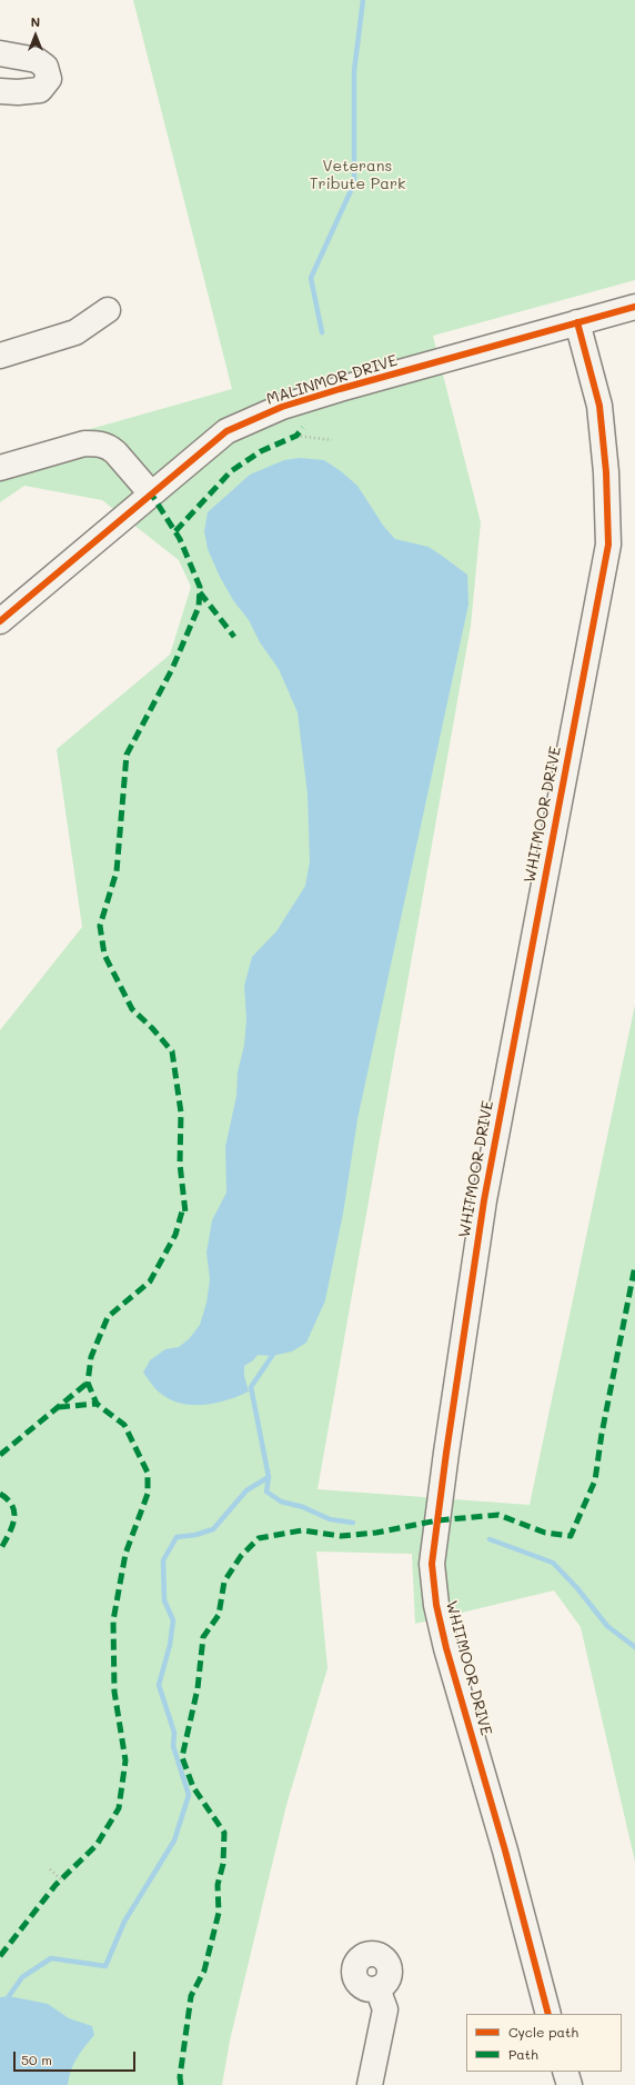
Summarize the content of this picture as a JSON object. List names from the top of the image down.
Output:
{
  "streets": {
    "street": ["MALINMOR DRIVE", "WHITMOOR DRIVE"]
  },
  "crossings": [
    ["MALINMOR DRIVE", "WHITMOOR DRIVE"]
  ],
  "parks": ["Veterans Tribute Park"],
  "legend": ["Cycle path", "Path"],
  "scale_bar": "50 m",
  "north": "top"
}
